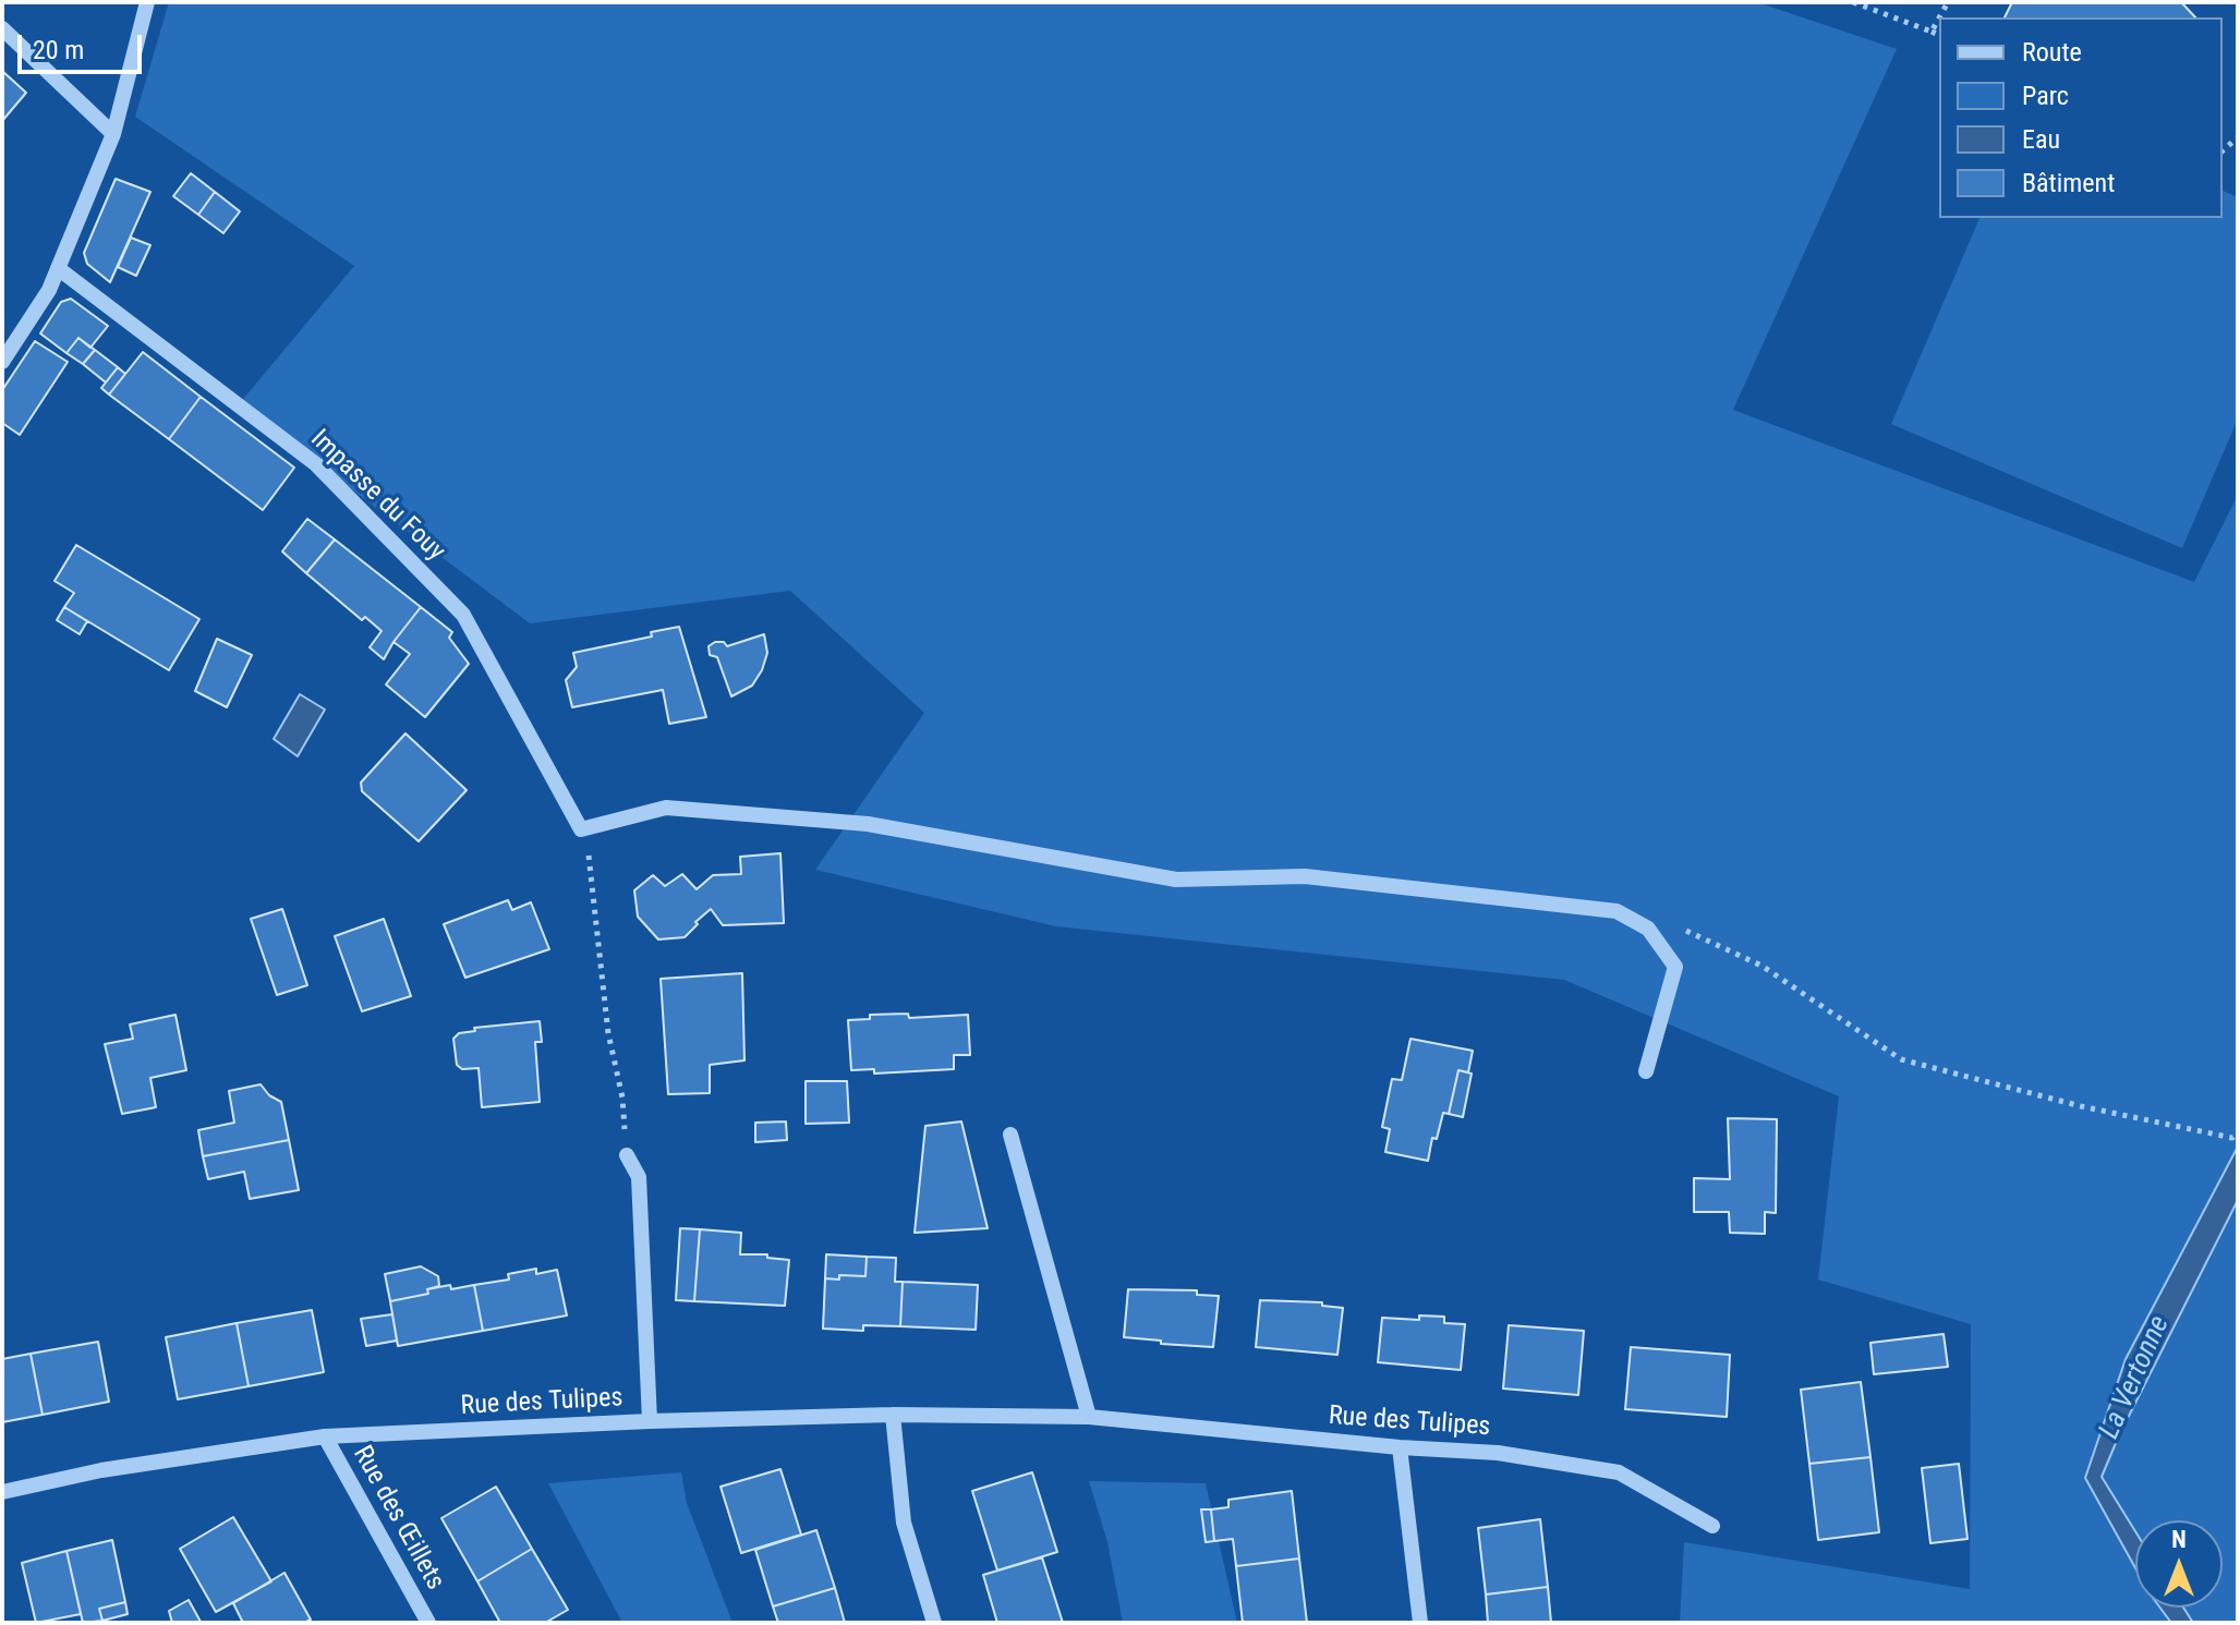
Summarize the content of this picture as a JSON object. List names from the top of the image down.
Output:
{
  "streets": {
    "street": ["Impasse du Fouy", "Rue des Tulipes", "Rue des Œillets"]
  },
  "crossings": [
    ["Rue des Tulipes", "Rue des Œillets"]
  ],
  "water": ["La Vertonne"],
  "legend": [
    "Route",
    "Parc",
    "Eau",
    "Bâtiment"
  ],
  "scale_bar": "20 m",
  "north": "top"
}
